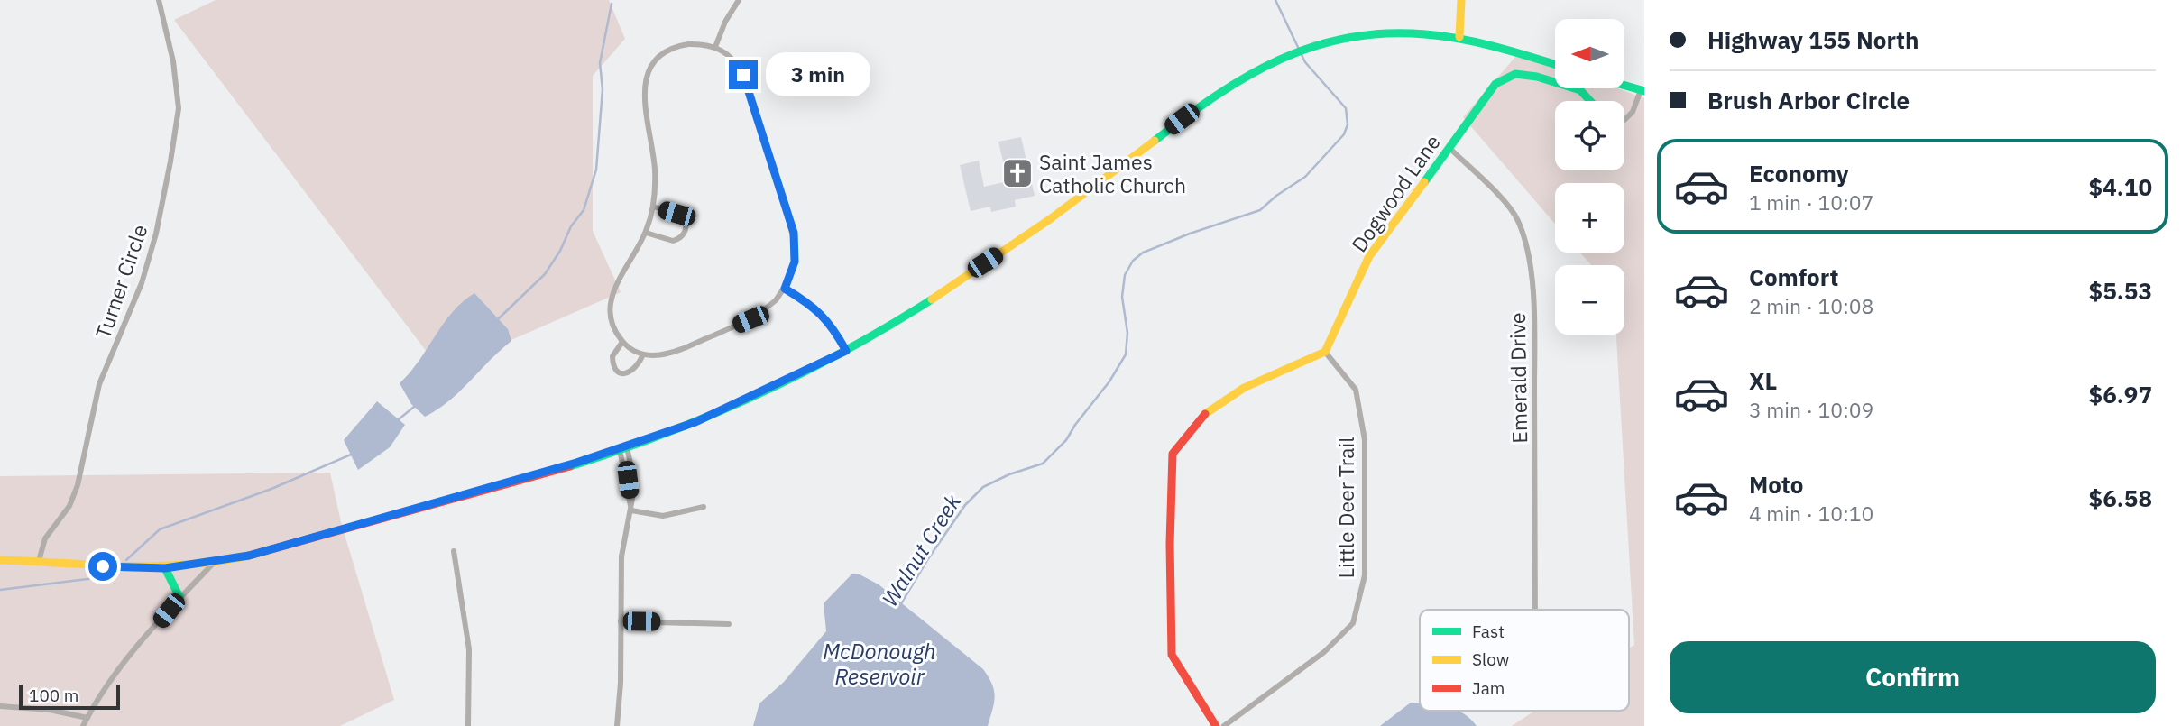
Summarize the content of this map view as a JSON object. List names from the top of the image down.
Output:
{
  "streets": {
    "main road": ["Dogwood Lane"],
    "street": ["Turner Circle", "Emerald Drive", "Little Deer Trail"]
  },
  "crossings": [
    ["Dogwood Lane", "Emerald Drive"],
    ["Dogwood Lane", "Little Deer Trail"]
  ],
  "water": ["Walnut Creek", "McDonough Reservoir"],
  "places": {
    "church": ["Saint James Catholic Church"]
  },
  "legend": ["Fast", "Slow", "Jam"],
  "scale_bar": "100 m",
  "north": "left",
  "page": {
    "banner": ["Highway 155 North", "Brush Arbor Circle"],
    "map_buttons": ["+", "−"],
    "bubble": "3 min",
    "list": [
      {
        "name": "Economy",
        "note": "1 min · 10:07",
        "value": "$4.10"
      },
      {
        "name": "Comfort",
        "note": "2 min · 10:08",
        "value": "$5.53"
      },
      {
        "name": "XL",
        "note": "3 min · 10:09",
        "value": "$6.97"
      },
      {
        "name": "Moto",
        "note": "4 min · 10:10",
        "value": "$6.58"
      }
    ],
    "buttons": "Confirm",
    "scale": "100 m"
  }
}
